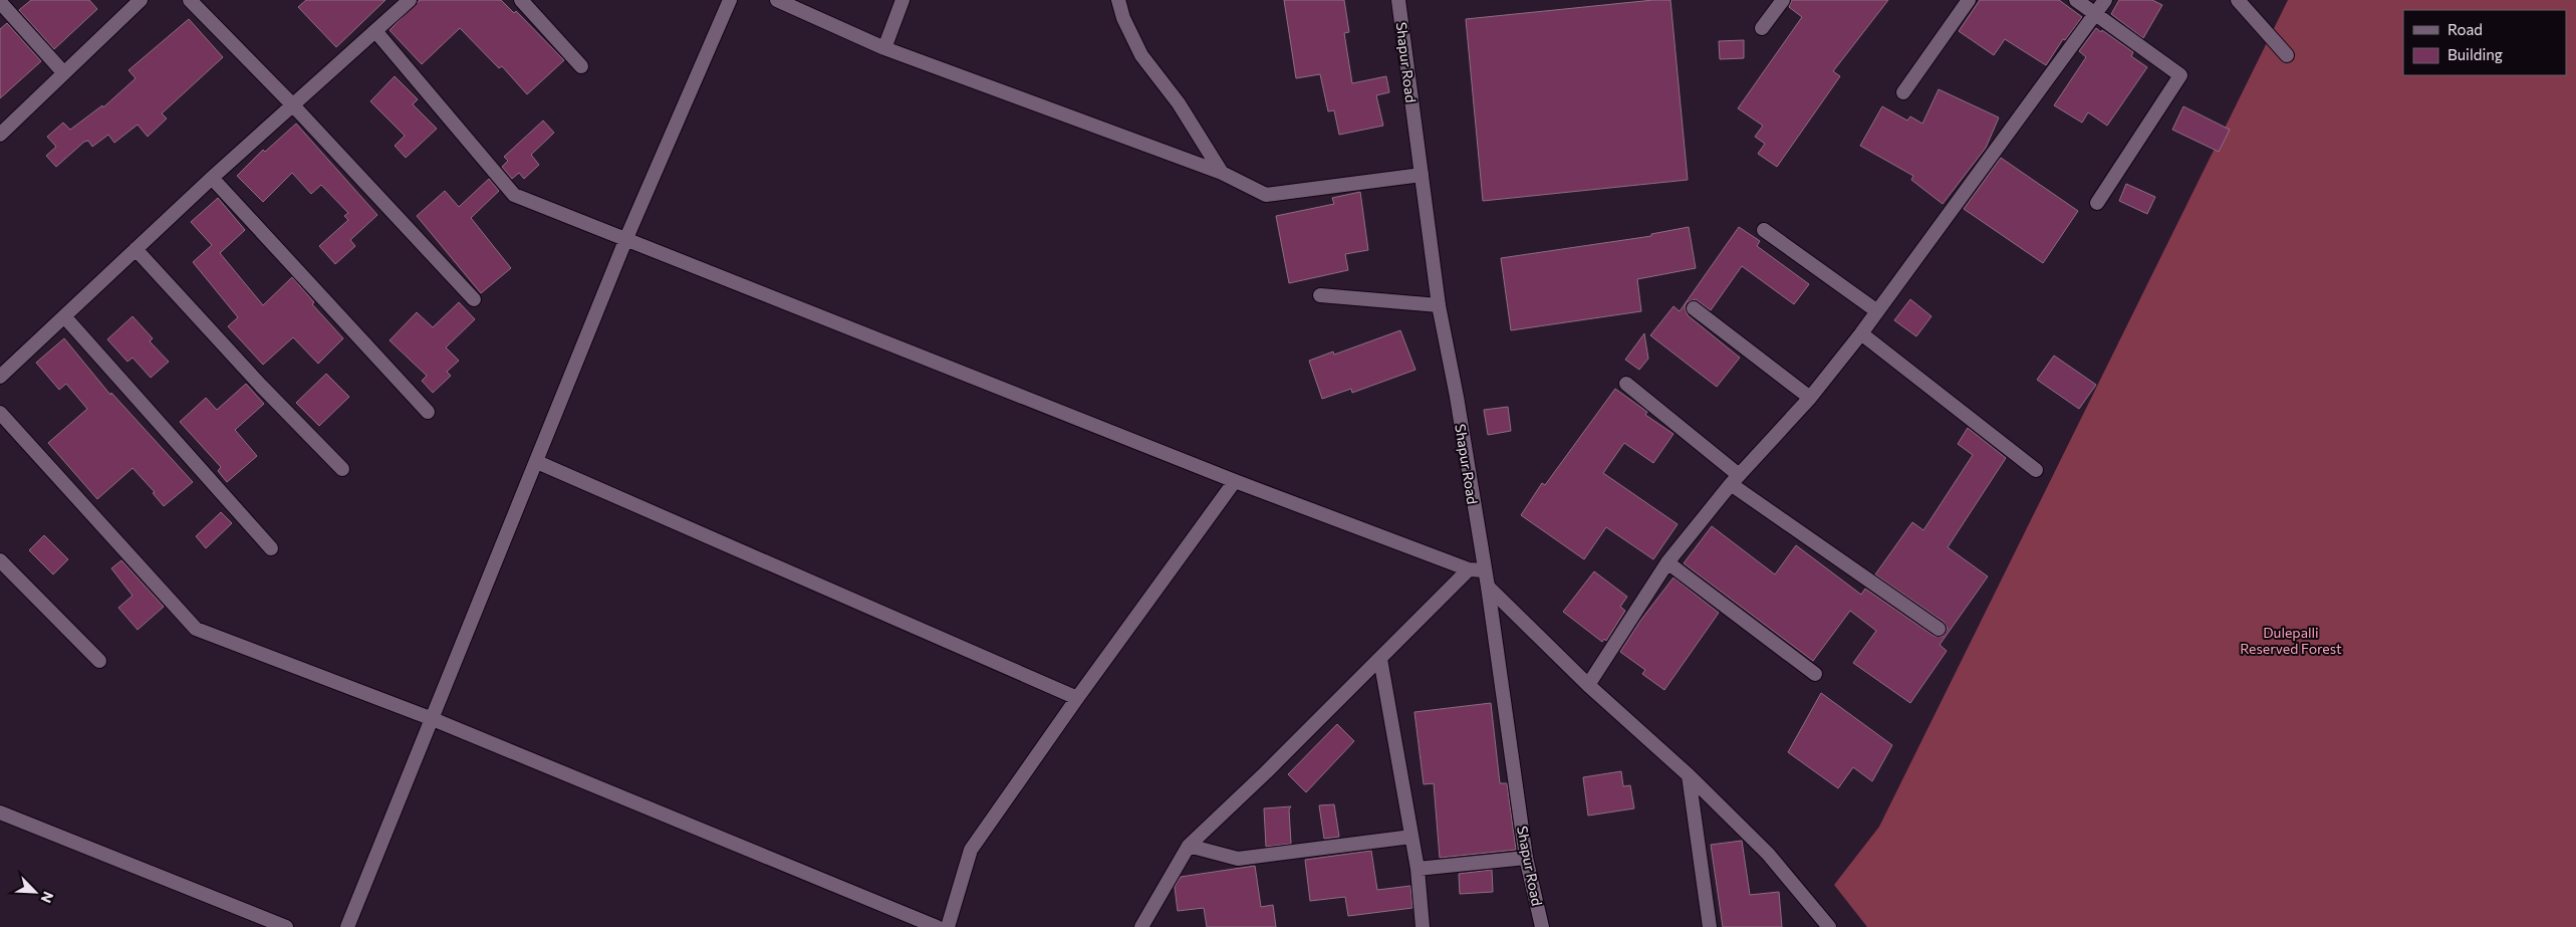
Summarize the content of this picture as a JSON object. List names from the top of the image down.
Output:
{
  "streets": {
    "street": ["Shapur Road"]
  },
  "parks": ["Dulepalli Reserved Forest"],
  "legend": ["Road", "Building"],
  "north": "bottom right"
}
